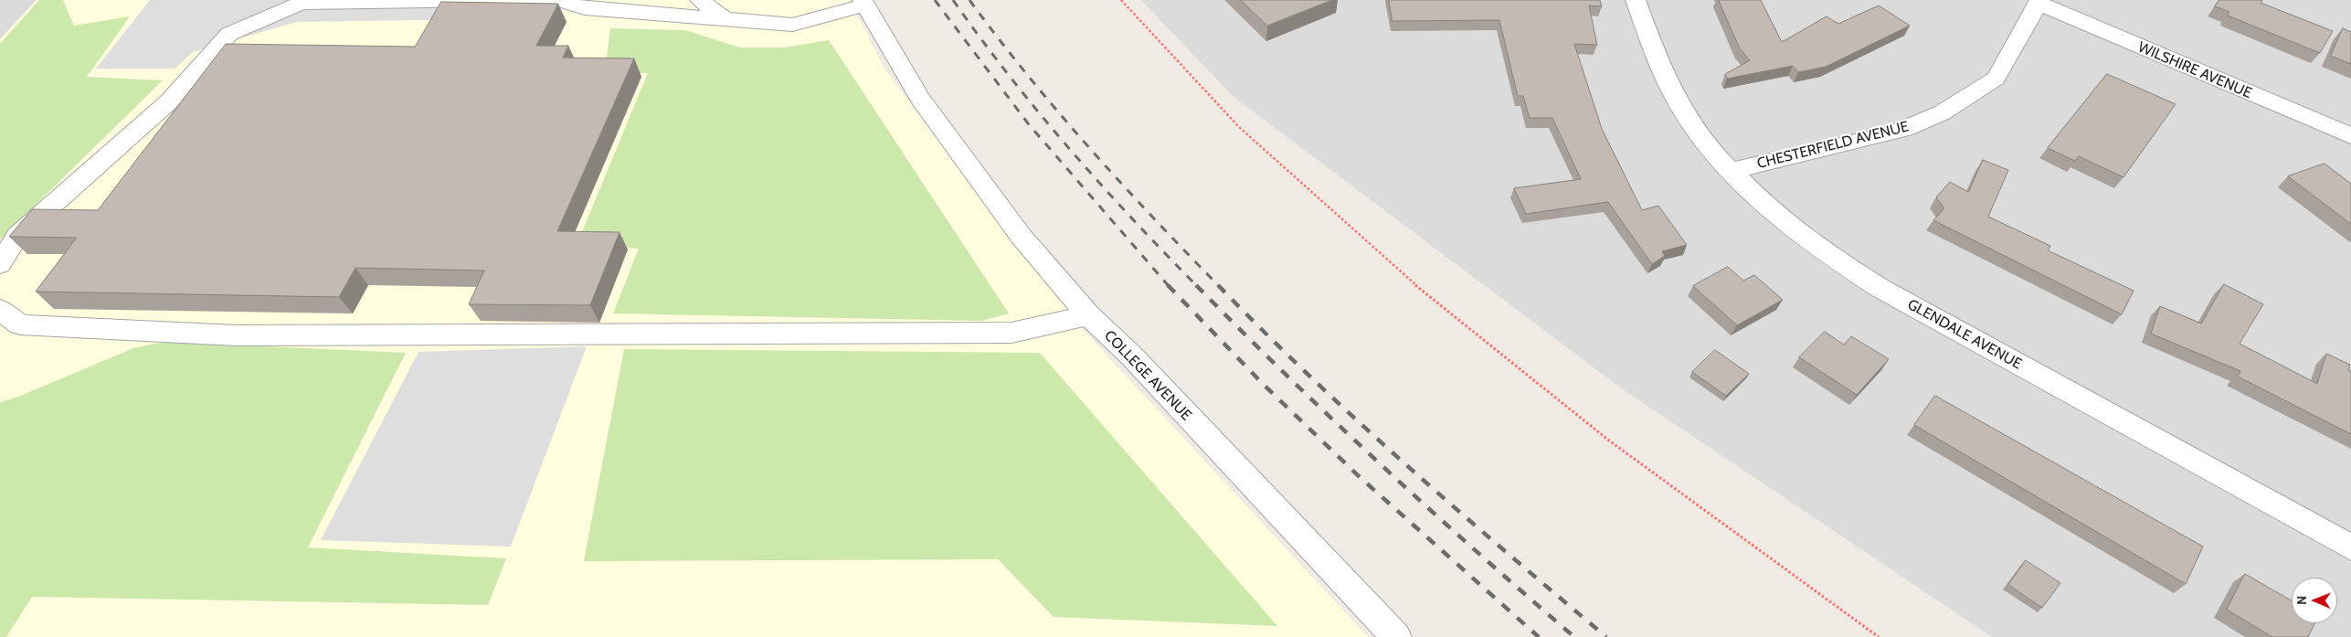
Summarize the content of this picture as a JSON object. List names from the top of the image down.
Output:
{
  "streets": {
    "street": [
      "WILSHIRE AVENUE",
      "CHESTERFIELD AVENUE",
      "GLENDALE AVENUE",
      "COLLEGE AVENUE"
    ]
  },
  "crossings": [
    ["WILSHIRE AVENUE", "CHESTERFIELD AVENUE"],
    ["CHESTERFIELD AVENUE", "GLENDALE AVENUE"]
  ],
  "north": "left"
}
